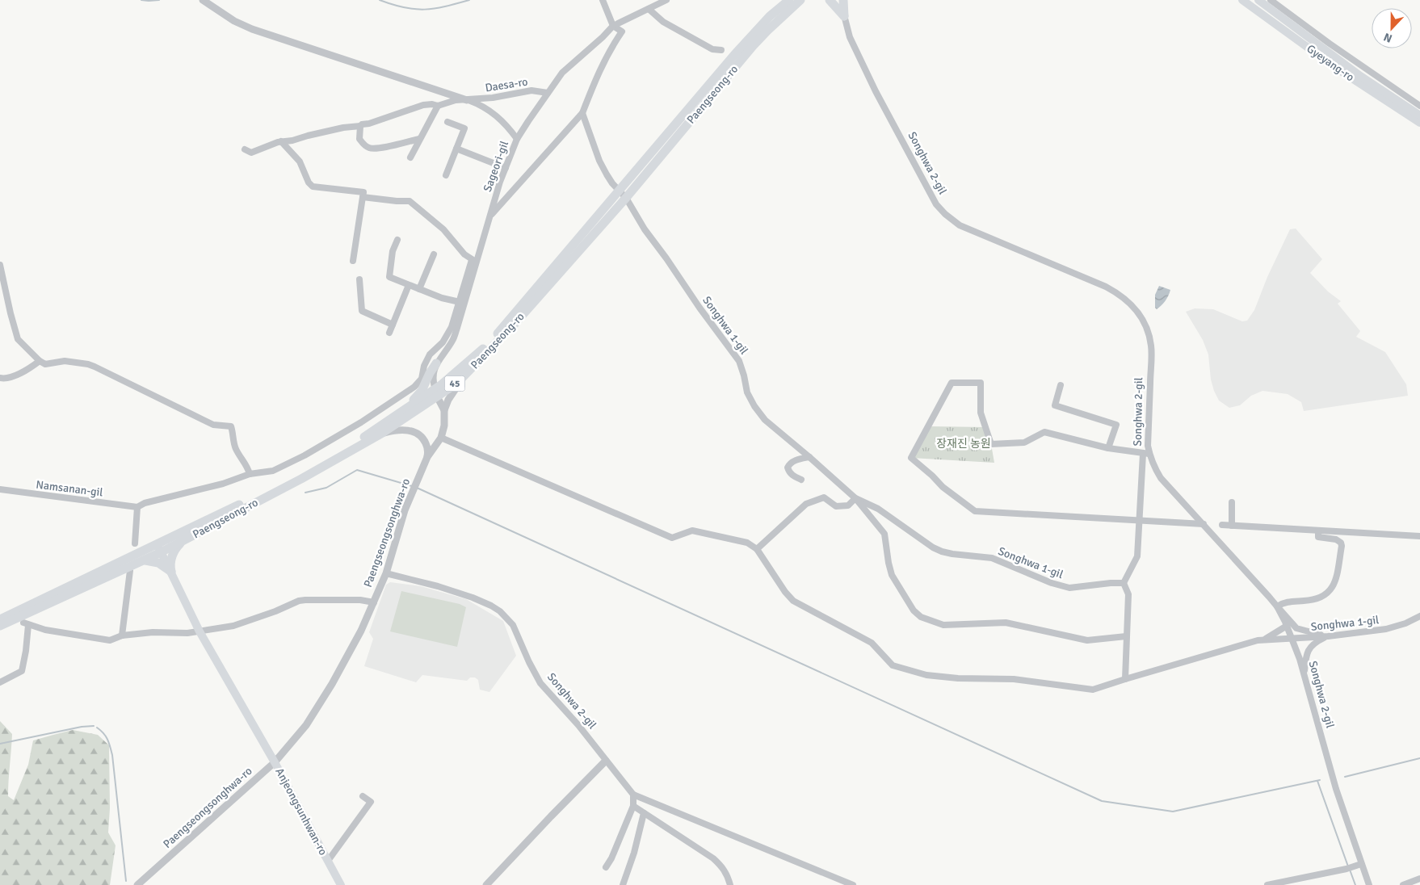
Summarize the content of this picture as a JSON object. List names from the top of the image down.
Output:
{
  "streets": {
    "main road": [
      "Gyeyang-ro",
      "Paengseong-ro",
      "45",
      "Anjeongsunhwan-ro"
    ],
    "street": [
      "Daesa-ro",
      "Songhwa 2-gil",
      "Sageori-gil",
      "Songhwa 1-gil",
      "Namsanan-gil",
      "Paengseongsonghwa-ro"
    ]
  },
  "crossings": [
    ["Daesa-ro", "Sageori-gil"],
    ["Paengseong-ro", "Sageori-gil"],
    ["Paengseong-ro", "Songhwa 1-gil"],
    ["Paengseong-ro", "Anjeongsunhwan-ro"],
    ["Songhwa 2-gil", "Songhwa 1-gil"],
    ["Songhwa 2-gil", "Paengseongsonghwa-ro"],
    ["Paengseongsonghwa-ro", "Anjeongsunhwan-ro"]
  ],
  "parks": ["장재진 농원"],
  "north": "bottom"
}
